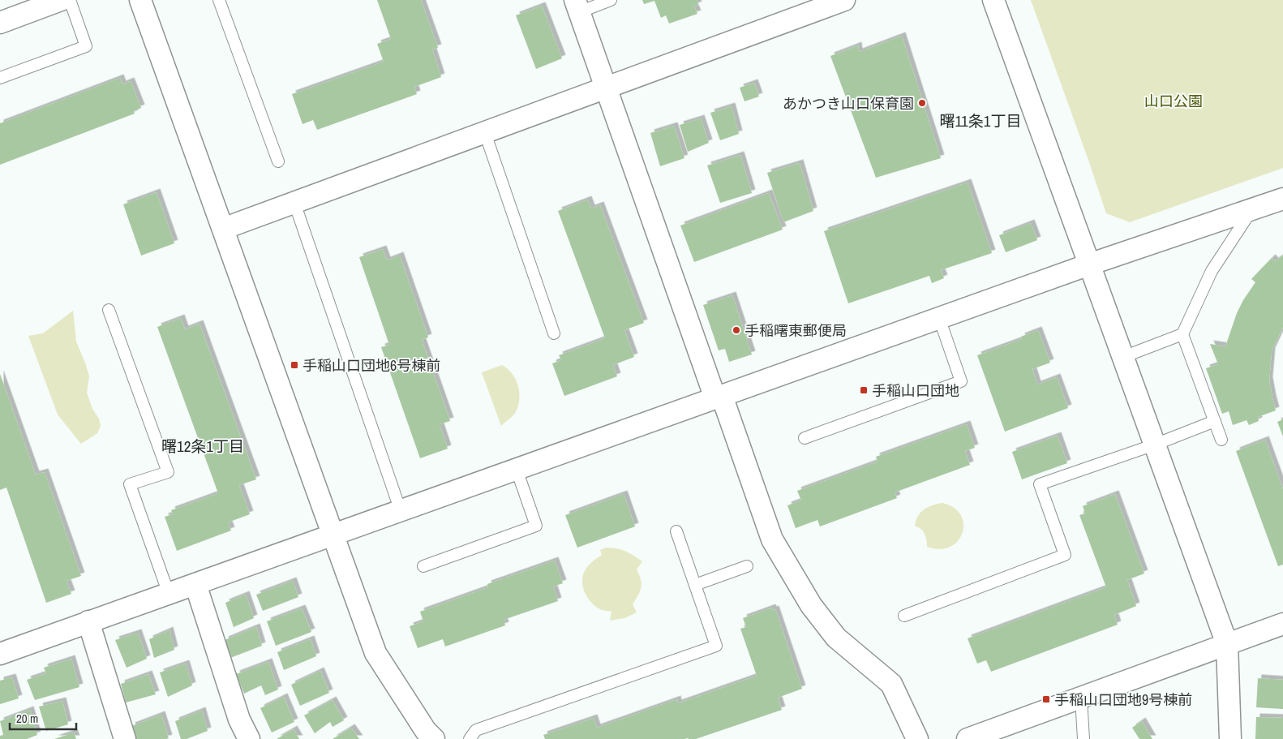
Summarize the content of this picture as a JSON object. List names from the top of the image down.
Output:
{
  "districts": ["曙11条1丁目", "曙12条1丁目"],
  "parks": ["山口公園"],
  "places": {
    "other": ["あかつき山口保育園", "手稲曙東郵便局"],
    "transit": ["手稲山口団地6号棟前", "手稲山口団地", "手稲山口団地9号棟前"]
  },
  "scale_bar": "20 m"
}
